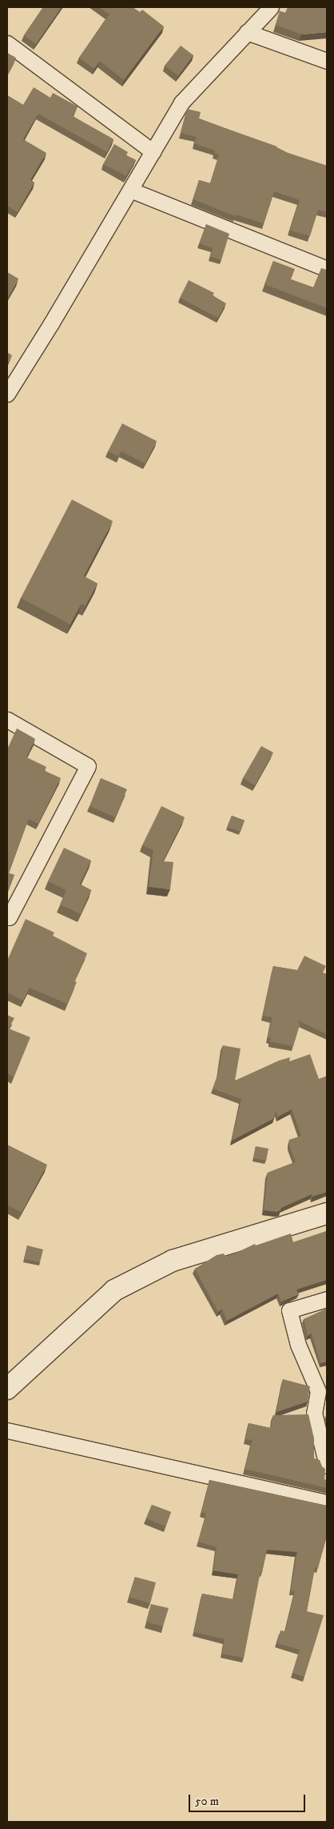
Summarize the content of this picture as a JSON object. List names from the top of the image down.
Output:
{
  "scale_bar": "50 m"
}
